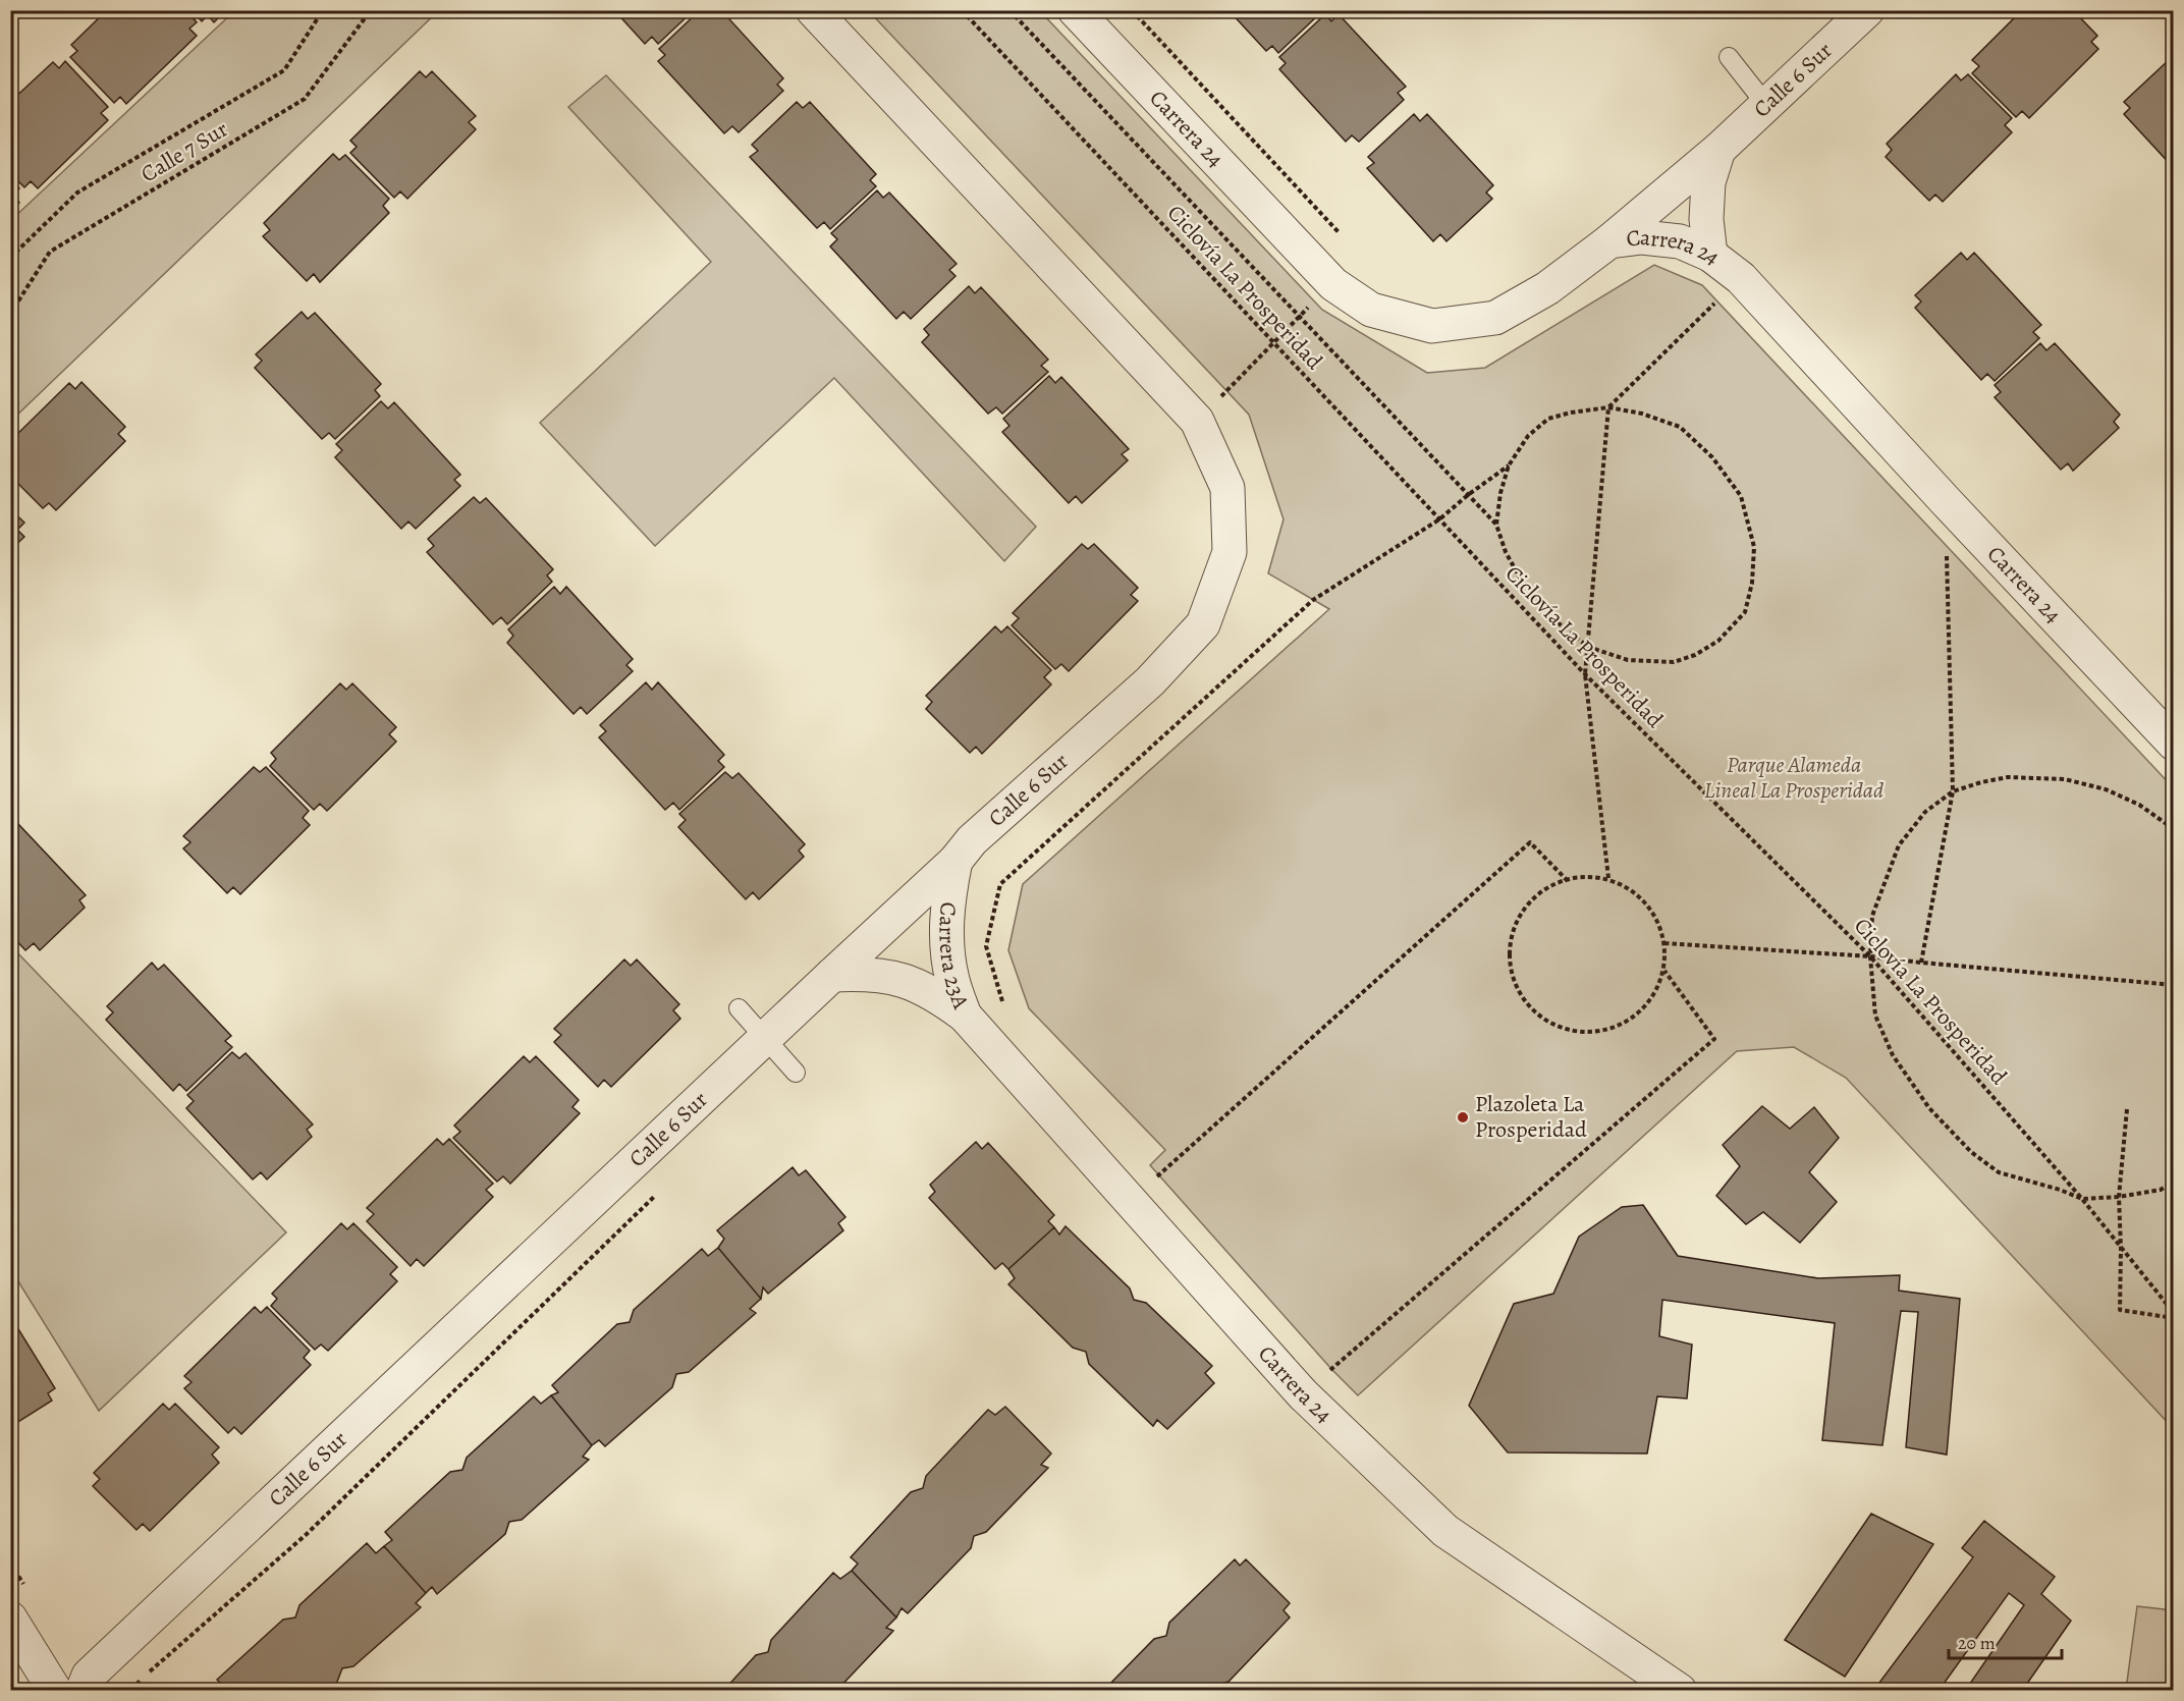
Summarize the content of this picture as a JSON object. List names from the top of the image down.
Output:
{
  "streets": {
    "street": ["Calle 6 Sur", "Carrera 24", "Carrera 23A"],
    "path": ["Calle 7 Sur", "Ciclovía La Prosperidad"]
  },
  "crossings": [
    ["Calle 6 Sur", "Carrera 24"],
    ["Calle 6 Sur", "Carrera 23A"],
    ["Carrera 24", "Carrera 23A"]
  ],
  "parks": ["Parque Alameda Lineal La Prosperidad"],
  "places": ["Plazoleta La Prosperidad"],
  "scale_bar": "20 m"
}
